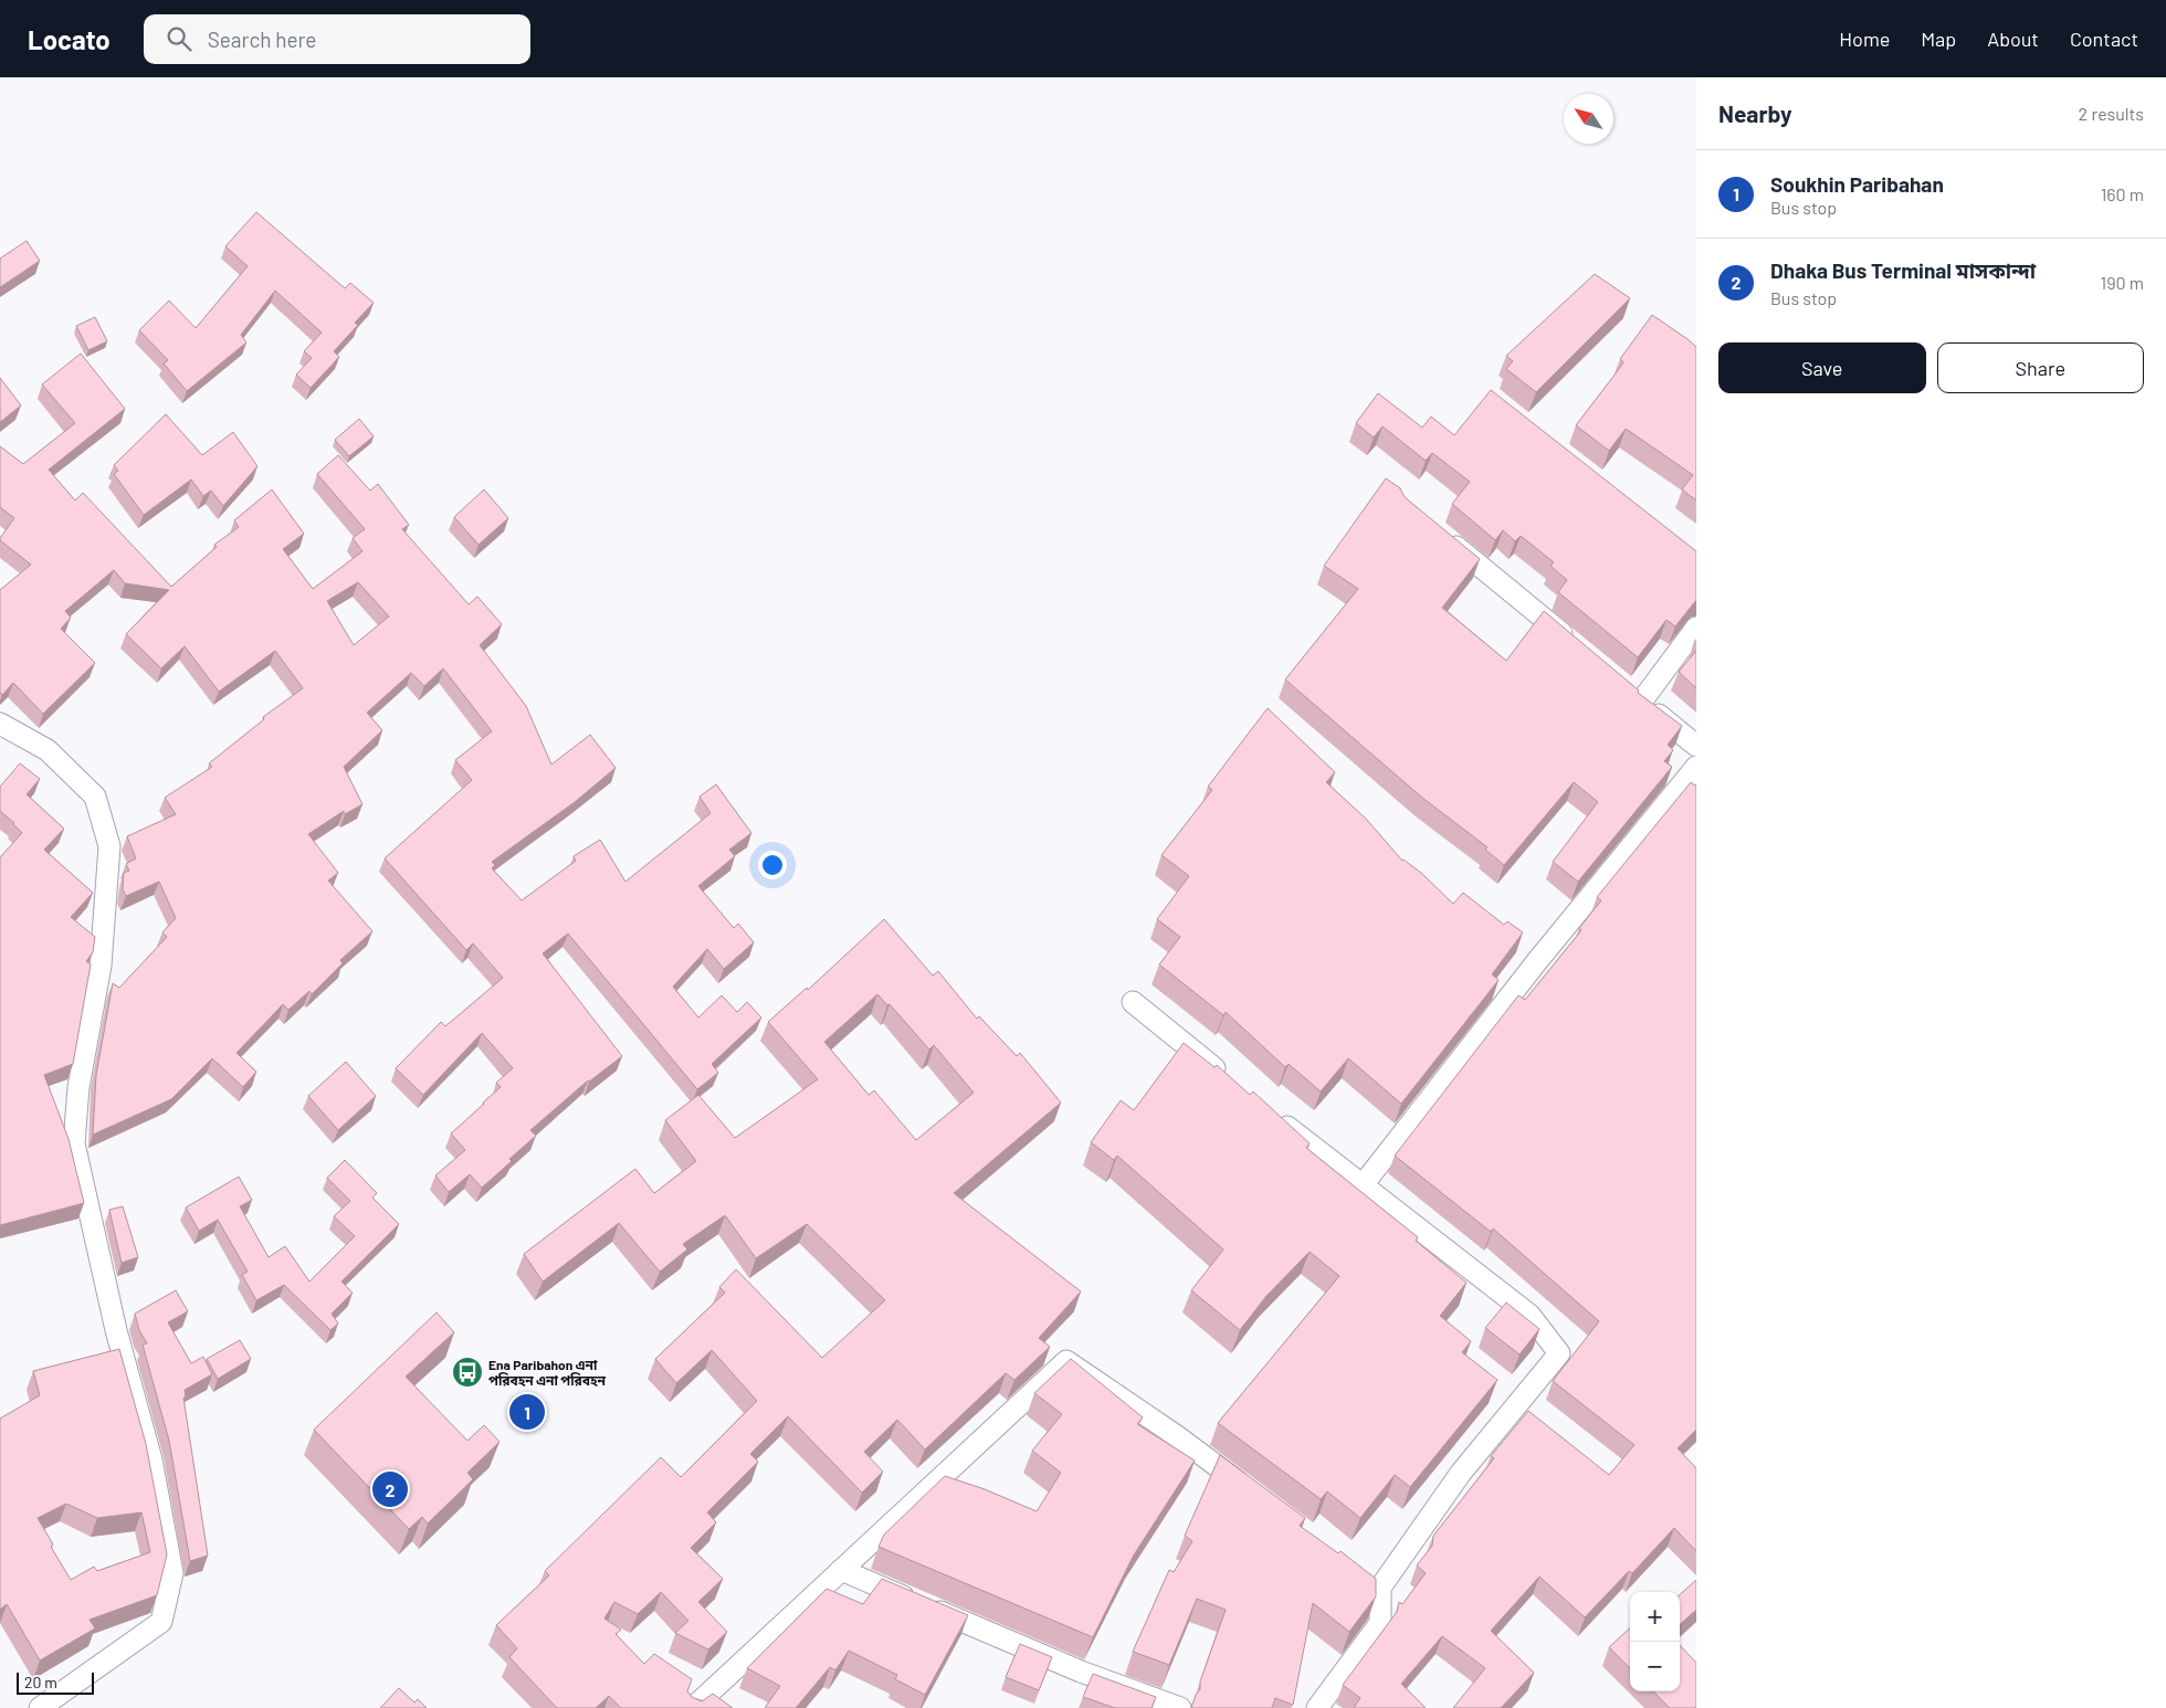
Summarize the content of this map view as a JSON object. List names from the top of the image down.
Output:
{
  "places": {
    "bus stop": ["Ena Paribahon এনা পরিবহন এনা পরিবহন"]
  },
  "scale_bar": "20 m",
  "north": "top left",
  "page": {
    "header": "Locato",
    "search": "Search here",
    "nav": [
      "Home",
      "Map",
      "About",
      "Contact"
    ],
    "heading": ["Nearby", "2 results"],
    "list": [
      {
        "mark": "1",
        "name": "Soukhin Paribahan",
        "note": "Bus stop",
        "value": "160 m"
      },
      {
        "mark": "2",
        "name": "Dhaka Bus Terminal মাসকান্দা",
        "note": "Bus stop",
        "value": "190 m"
      }
    ],
    "buttons": ["Save", "Share"],
    "pins": ["1", "2"],
    "map_buttons": ["+", "−"],
    "scale": "20 m"
  }
}
